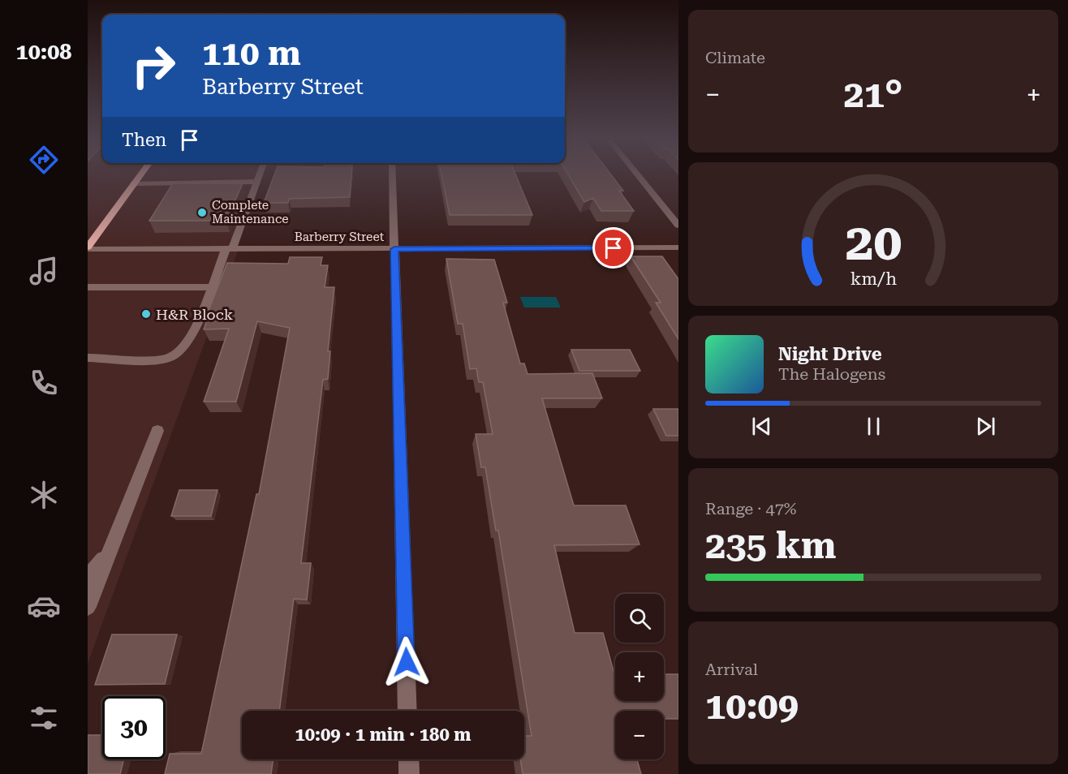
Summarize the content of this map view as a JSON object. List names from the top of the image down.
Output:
{
  "streets": {
    "street": ["Barberry Street"]
  },
  "places": ["Complete Maintenance", "H&R Block"],
  "page": {
    "tabs": "10:08",
    "tile": [
      "Climate",
      ["Range · 47%", "235 km"],
      ["Arrival", "10:09"]
    ],
    "turn": ["110 m", "Barberry Street"],
    "heat": ["−", "21°", "+"],
    "then": "Then",
    "song": ["Night Drive", "The Halogens"],
    "map_buttons": ["+", "−"],
    "limit": "30",
    "trip": "10:09 · 1 min · 180 m",
    "gauge": ["20", "km/h"]
  }
}
